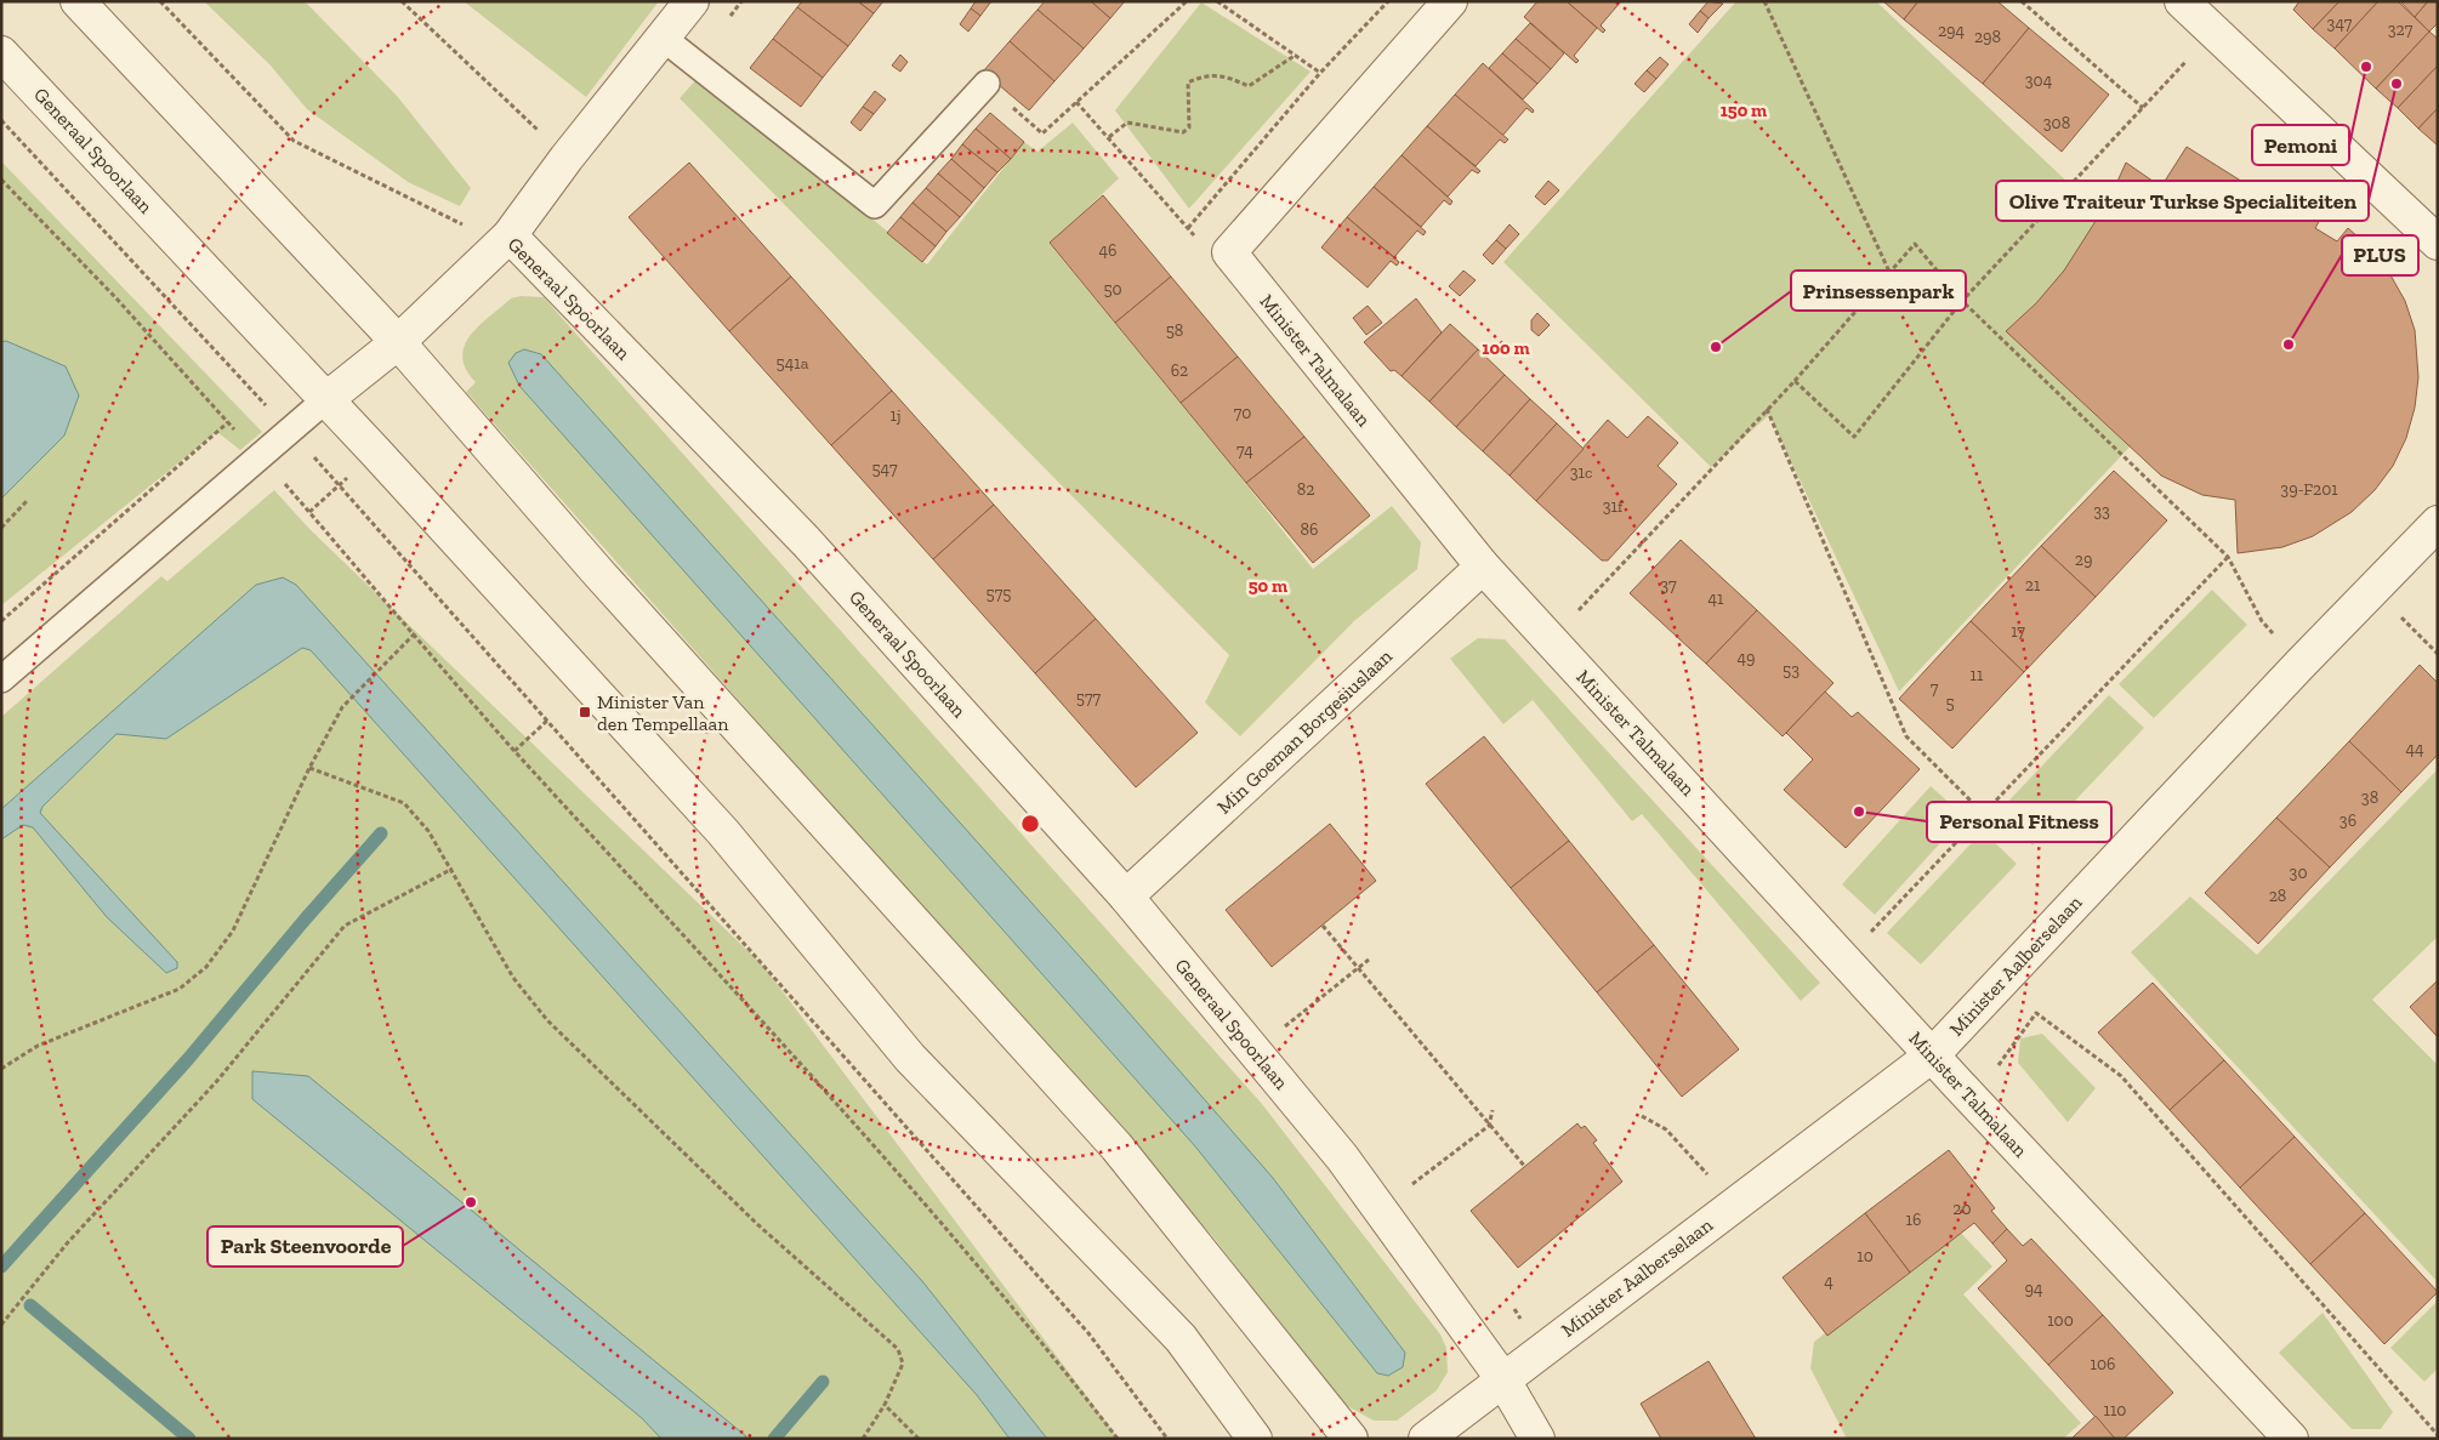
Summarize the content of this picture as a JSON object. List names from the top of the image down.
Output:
{
  "streets": {
    "street": [
      "Generaal Spoorlaan",
      "Minister Talmalaan",
      "Min Goeman Borgesiuslaan",
      "Minister Aalberselaan"
    ]
  },
  "crossings": [
    ["Generaal Spoorlaan", "Min Goeman Borgesiuslaan"],
    ["Generaal Spoorlaan", "Minister Aalberselaan"],
    ["Minister Talmalaan", "Min Goeman Borgesiuslaan"],
    ["Minister Talmalaan", "Minister Aalberselaan"]
  ],
  "places": {
    "other": [
      "Pemoni",
      "Olive Traiteur Turkse Specialiteiten",
      "PLUS",
      "Prinsessenpark",
      "Personal Fitness",
      "Park Steenvoorde"
    ],
    "transit": ["Minister Van den Tempellaan"]
  },
  "house_numbers": [
    "347",
    "327",
    "294",
    "298",
    "304",
    "308",
    "46",
    "50",
    "58",
    "541a",
    "62",
    "70",
    "1j",
    "74",
    "547",
    "31c",
    "82",
    "39-F201",
    "31f",
    "33",
    "86",
    "29",
    "37",
    "21",
    "575",
    "41",
    "17",
    "49",
    "53",
    "11",
    "7",
    "577",
    "5",
    "44",
    "38",
    "36",
    "30",
    "28",
    "20",
    "16",
    "10",
    "4",
    "94",
    "100",
    "106",
    "110"
  ],
  "rings": ["150 m", "100 m", "50 m"]
}
